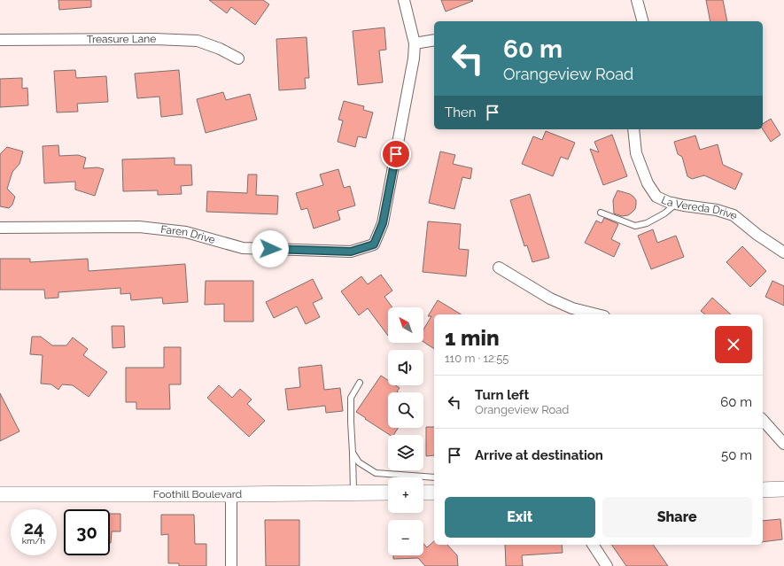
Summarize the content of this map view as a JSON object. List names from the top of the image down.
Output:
{
  "streets": {
    "street": [
      "Treasure Lane",
      "La Vereda Drive",
      "Faren Drive",
      "Foothill Boulevard"
    ]
  },
  "north": "top left",
  "page": {
    "turn": ["60 m", "Orangeview Road"],
    "then": "Then",
    "map_buttons": ["+", "−"],
    "heading": ["1 min", "110 m · 12:55"],
    "list": [
      {
        "name": "Turn left",
        "note": "Orangeview Road",
        "value": "60 m"
      },
      {
        "name": "Arrive at destination",
        "value": "50 m"
      }
    ],
    "buttons": ["Exit", "Share"],
    "speed": "24 km/h",
    "limit": "30"
  }
}
